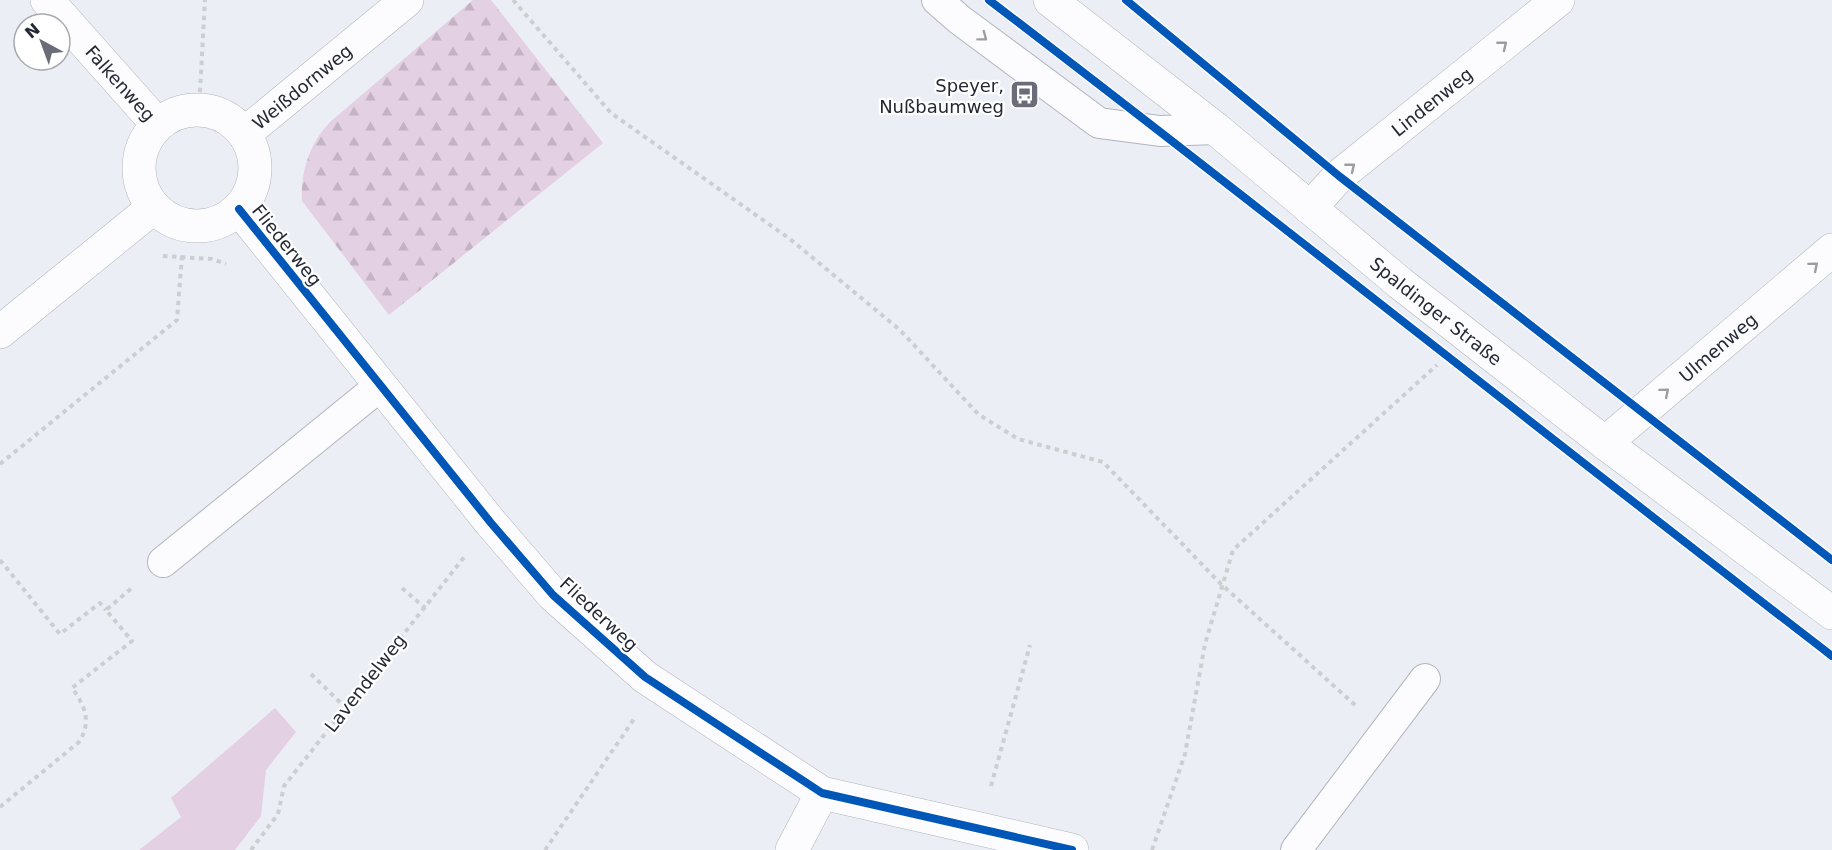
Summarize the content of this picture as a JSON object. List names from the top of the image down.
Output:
{
  "streets": {
    "street": [
      "Falkenweg",
      "Weißdornweg",
      "Lindenweg",
      "Fliederweg",
      "Spaldinger Straße",
      "Ulmenweg"
    ],
    "path": ["Lavendelweg"]
  },
  "crossings": [
    ["Falkenweg", "Weißdornweg"],
    ["Falkenweg", "Fliederweg"],
    ["Weißdornweg", "Fliederweg"],
    ["Lindenweg", "Spaldinger Straße"],
    ["Fliederweg", "Lavendelweg"],
    ["Spaldinger Straße", "Ulmenweg"]
  ],
  "one_way": ["Lindenweg", "Ulmenweg"],
  "places": {
    "bus stop": ["Speyer, Nußbaumweg"]
  },
  "north": "top left"
}
